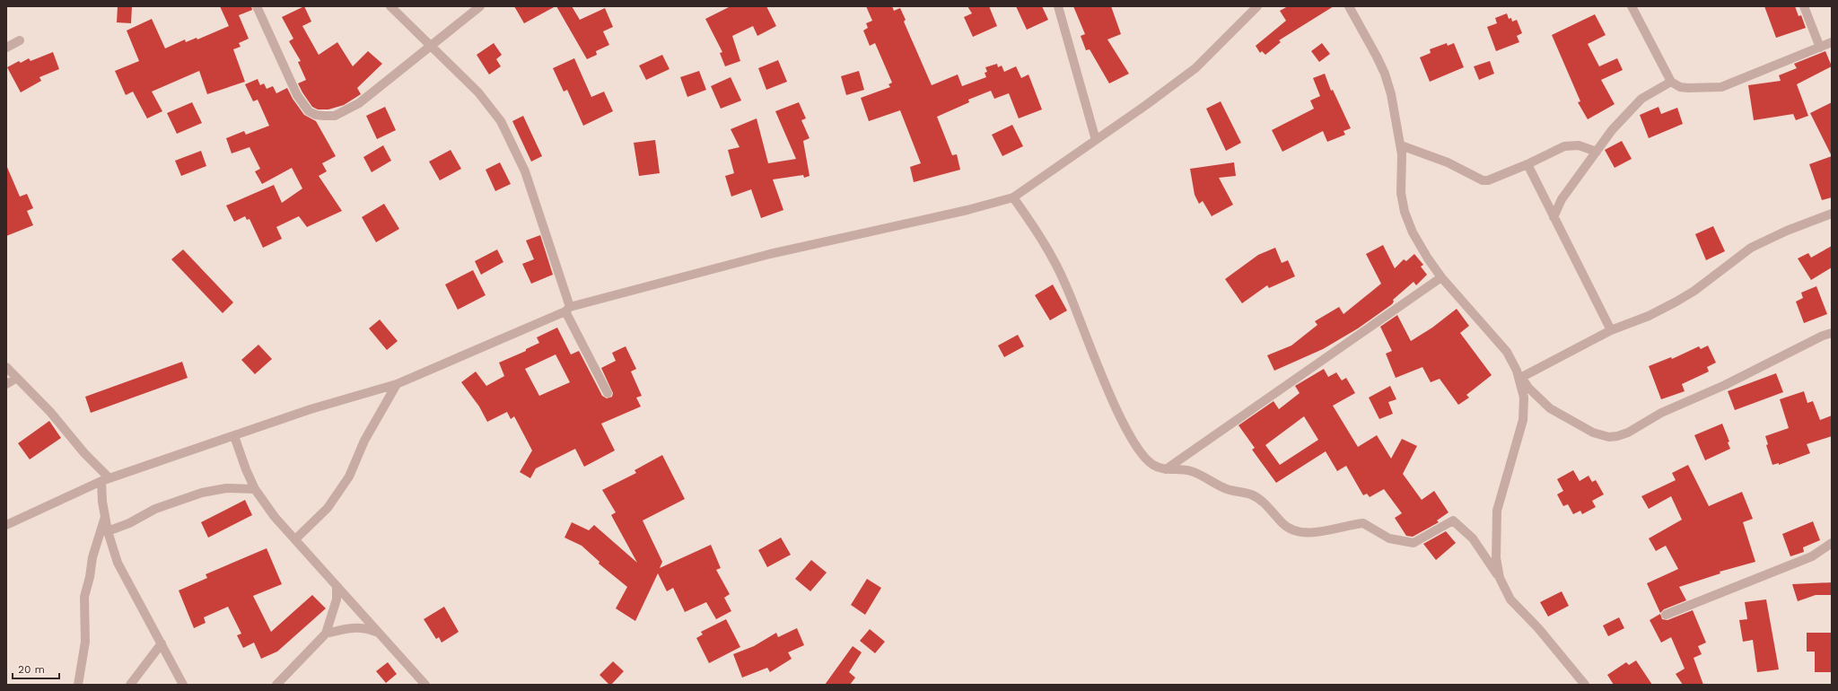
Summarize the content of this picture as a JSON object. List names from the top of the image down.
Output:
{
  "scale_bar": "20 m"
}
